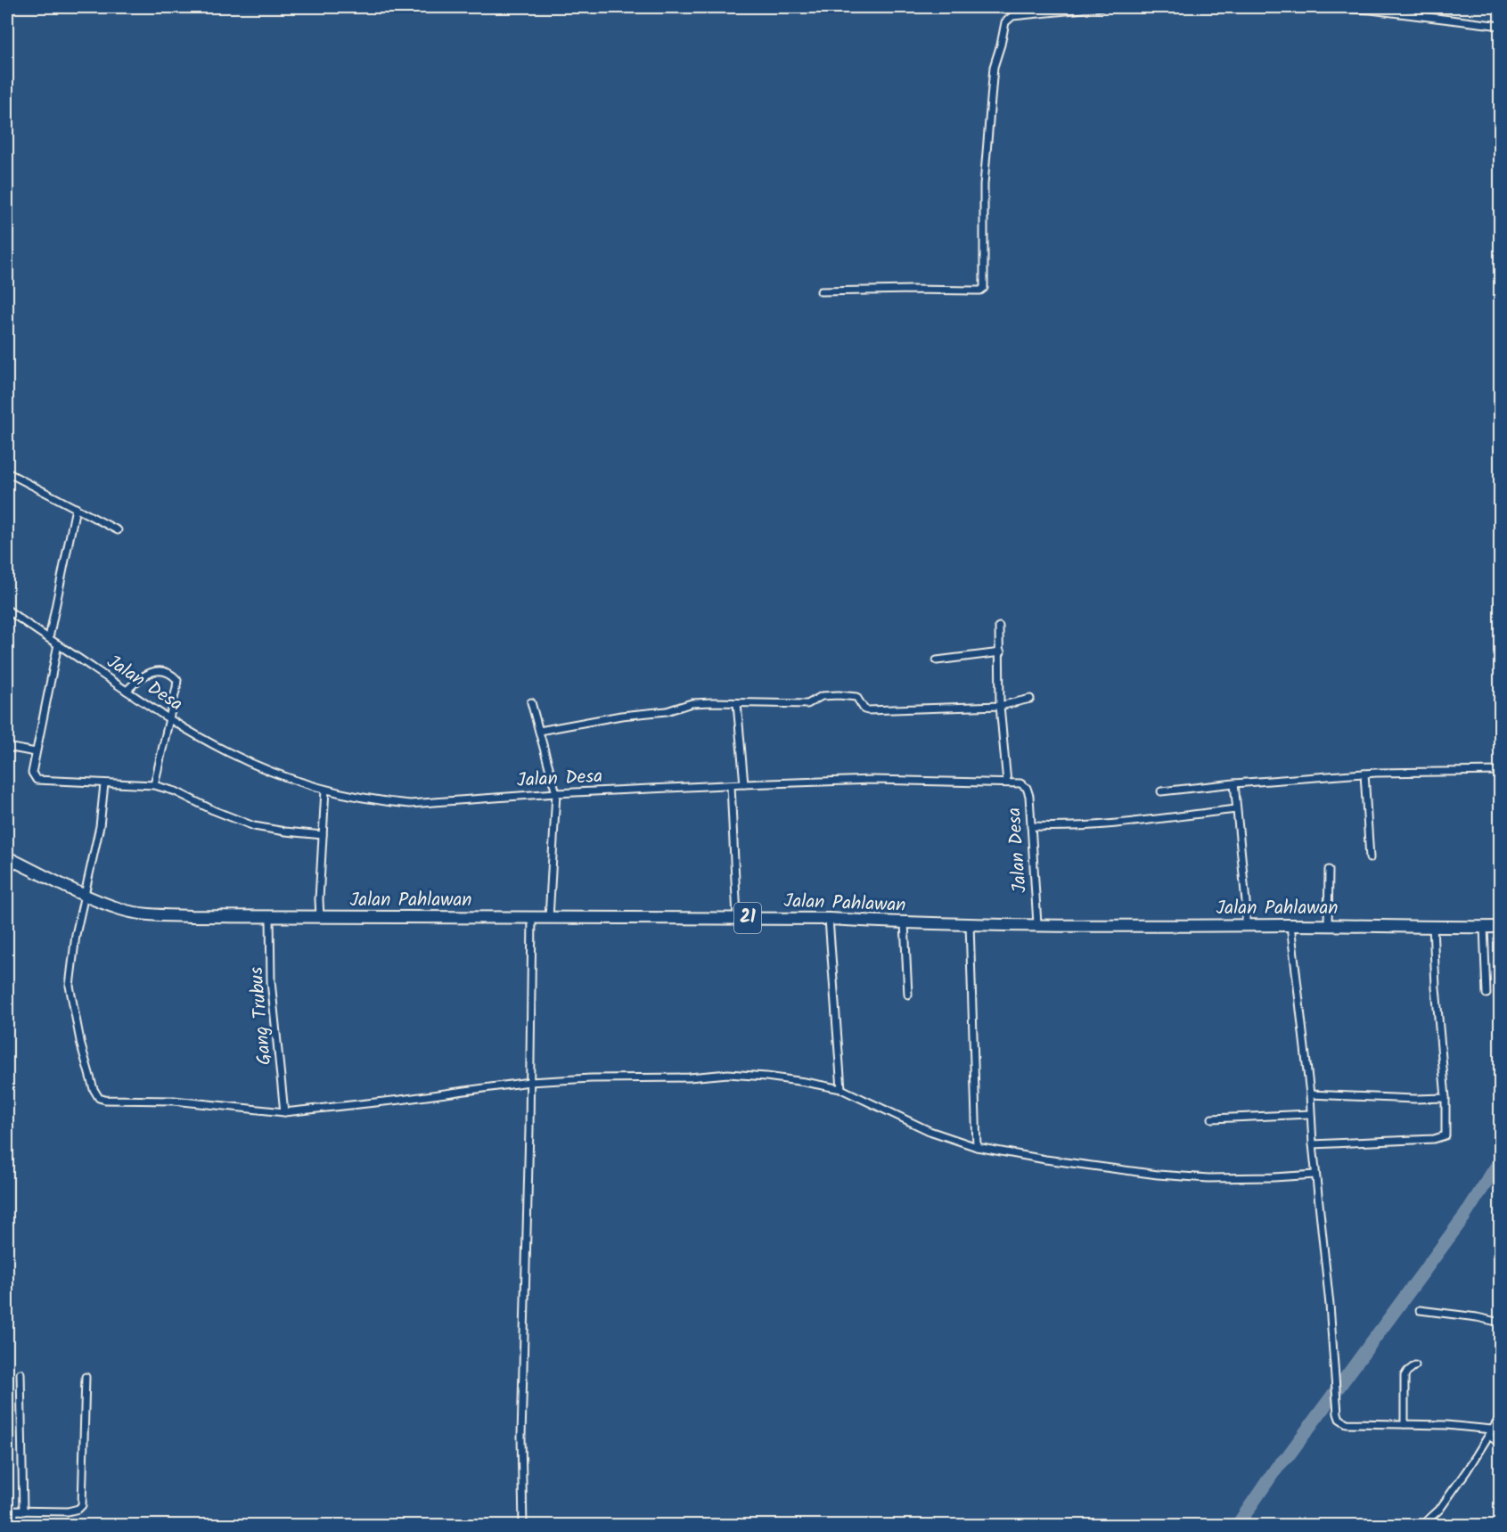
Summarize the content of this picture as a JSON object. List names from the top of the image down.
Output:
{
  "streets": {
    "highway": ["Jalan Pahlawan", "21"],
    "street": ["Jalan Desa", "Gang Trubus"]
  },
  "crossings": [
    ["Jalan Desa", "Jalan Pahlawan"],
    ["Jalan Pahlawan", "Gang Trubus"]
  ]
}
